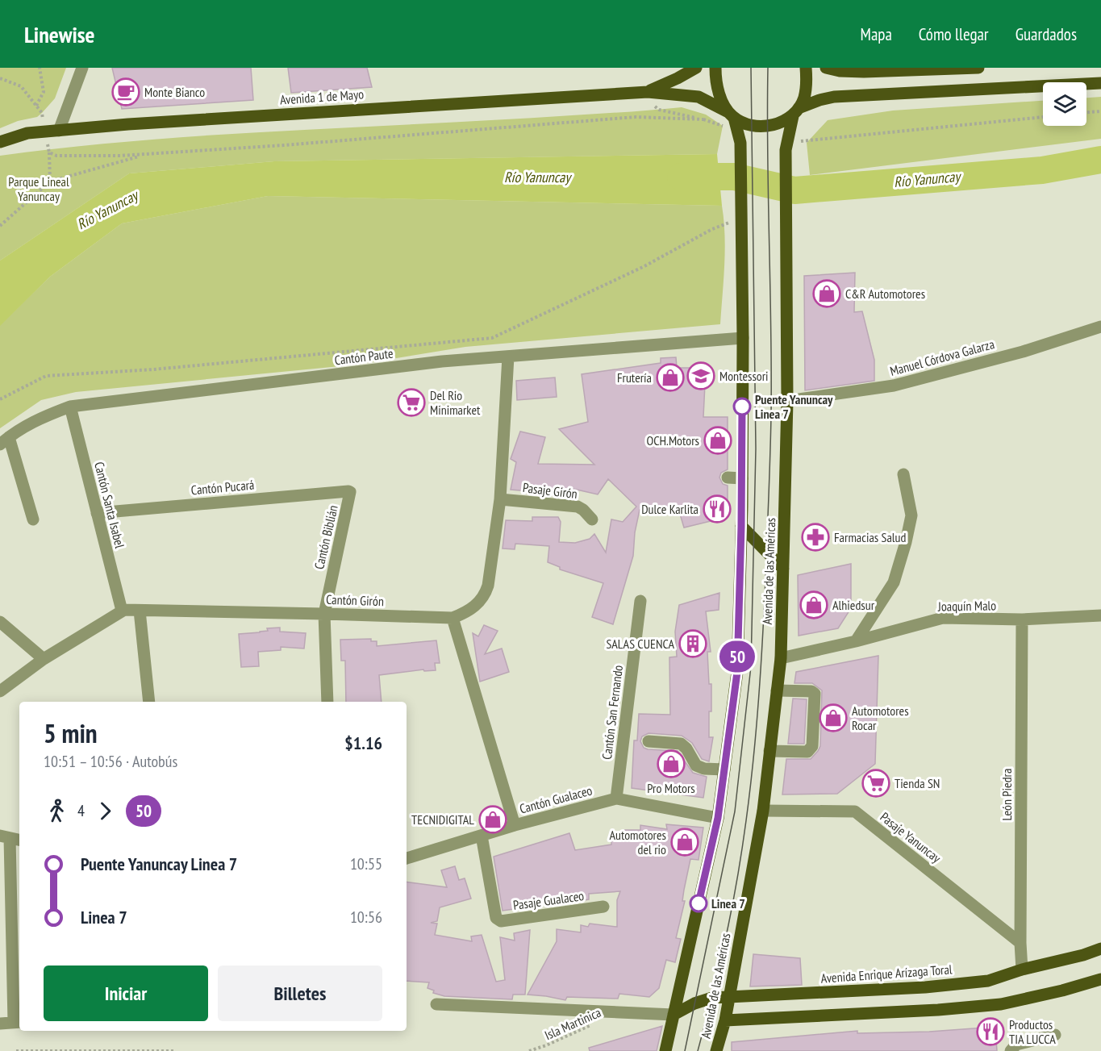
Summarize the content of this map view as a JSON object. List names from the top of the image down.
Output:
{
  "streets": {
    "main road": ["Avenida 1 de Mayo", "Avenida de las Américas", "Avenida Enrique Arízaga Toral"],
    "street": [
      "Cantón Paute",
      "Manuel Córdova Galarza",
      "Cantón Pucará",
      "Pasaje Girón",
      "Cantón Santa Isabel",
      "Cantón Biblián",
      "Cantón Girón",
      "Joaquín Malo",
      "Cantón San Fernando",
      "León Piedra",
      "Cantón Gualaceo",
      "Pasaje Yanuncay",
      "Pasaje Gualaceo"
    ],
    "path": ["Isla Martinica"]
  },
  "crossings": [
    ["Cantón Paute", "Cantón Santa Isabel"],
    ["Cantón Paute", "Cantón Girón"],
    ["Manuel Córdova Galarza", "Avenida de las Américas"],
    ["Cantón Pucará", "Cantón Santa Isabel"],
    ["Cantón Pucará", "Cantón Biblián"],
    ["Pasaje Girón", "Cantón Girón"],
    ["Cantón Santa Isabel", "Cantón Girón"],
    ["Cantón Biblián", "Cantón Girón"],
    ["Avenida de las Américas", "Joaquín Malo"],
    ["Avenida de las Américas", "Pasaje Yanuncay"],
    ["Avenida de las Américas", "Avenida Enrique Arízaga Toral"],
    ["Joaquín Malo", "León Piedra"],
    ["Cantón San Fernando", "Cantón Gualaceo"],
    ["León Piedra", "Pasaje Yanuncay"],
    ["León Piedra", "Avenida Enrique Arízaga Toral"],
    ["Cantón Gualaceo", "Pasaje Gualaceo"]
  ],
  "water": ["Río Yanuncay"],
  "parks": ["Parque Lineal Yanuncay"],
  "places": {
    "cafe": ["Monte Bianco"],
    "shop": [
      "C&R Automotores",
      "Frutería",
      "OCH.Motors",
      "Alhiedsur",
      "Automotores Rocar",
      "Pro Motors",
      "TECNIDIGITAL",
      "Automotores del rio"
    ],
    "school or university": ["Montessori"],
    "supermarket": ["Del Rio Minimarket", "Tienda SN"],
    "other": ["Puente Yanuncay Linea 7", "Linea 7"],
    "restaurant": ["Dulce Karlita", "Productos TIA LUCCA"],
    "pharmacy": ["Farmacias Salud"],
    "building": ["SALAS CUENCA"]
  },
  "lines": ["bus line 50"],
  "page": {
    "header": "Linewise",
    "nav": ["Mapa", "Cómo llegar", "Guardados"],
    "on_map": "50",
    "heading": ["5 min", "10:51 – 10:56 · Autobús", "$1.16"],
    "legs": ["4", "50"],
    "list": [
      {
        "name": "Puente Yanuncay Linea 7",
        "value": "10:55"
      },
      {
        "name": "Linea 7",
        "value": "10:56"
      }
    ],
    "buttons": ["Iniciar", "Billetes"]
  }
}
